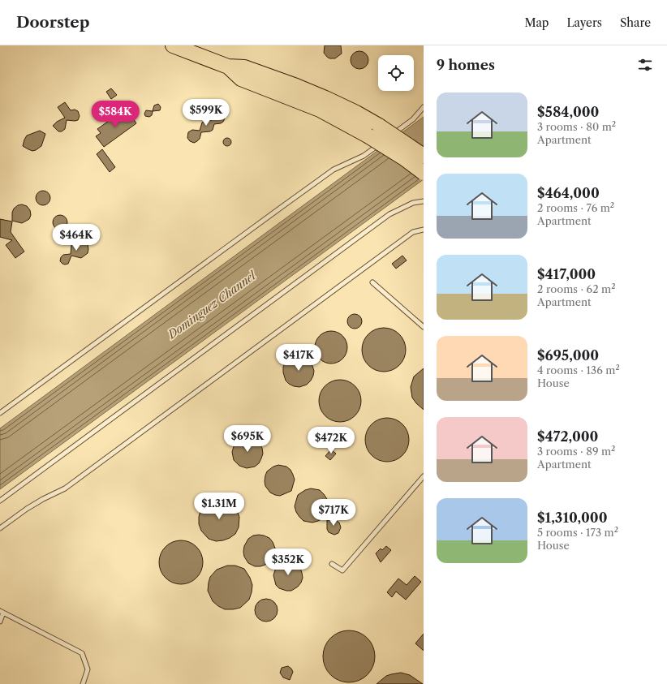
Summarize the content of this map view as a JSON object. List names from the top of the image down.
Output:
{
  "water": ["Dominguez Channel"],
  "page": {
    "header": "Doorstep",
    "nav": ["Map", "Layers", "Share"],
    "heading": "9 homes",
    "list": [
      {
        "name": "$584,000",
        "note": "3 rooms · 80 m² · Apartment"
      },
      {
        "name": "$464,000",
        "note": "2 rooms · 76 m² · Apartment"
      },
      {
        "name": "$417,000",
        "note": "2 rooms · 62 m² · Apartment"
      },
      {
        "name": "$695,000",
        "note": "4 rooms · 136 m² · House"
      },
      {
        "name": "$472,000",
        "note": "3 rooms · 89 m² · Apartment"
      },
      {
        "name": "$1,310,000",
        "note": "5 rooms · 173 m² · House"
      }
    ],
    "price": [
      "$599K",
      "$584K",
      "$464K",
      "$417K",
      "$695K",
      "$472K",
      "$1.31M",
      "$717K",
      "$352K"
    ]
  }
}
